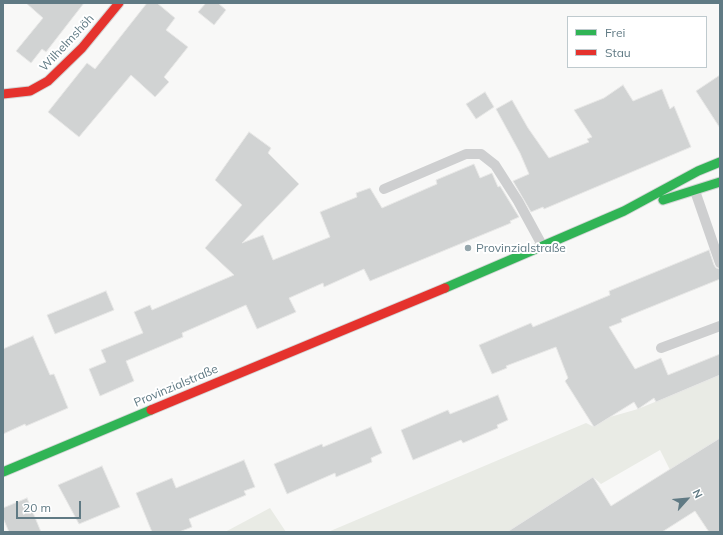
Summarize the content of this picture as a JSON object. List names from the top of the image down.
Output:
{
  "streets": {
    "main road": ["Wilhelmshöh", "Provinzialstraße"]
  },
  "places": ["Provinzialstraße"],
  "legend": ["Frei", "Stau"],
  "scale_bar": "20 m",
  "north": "top right"
}
